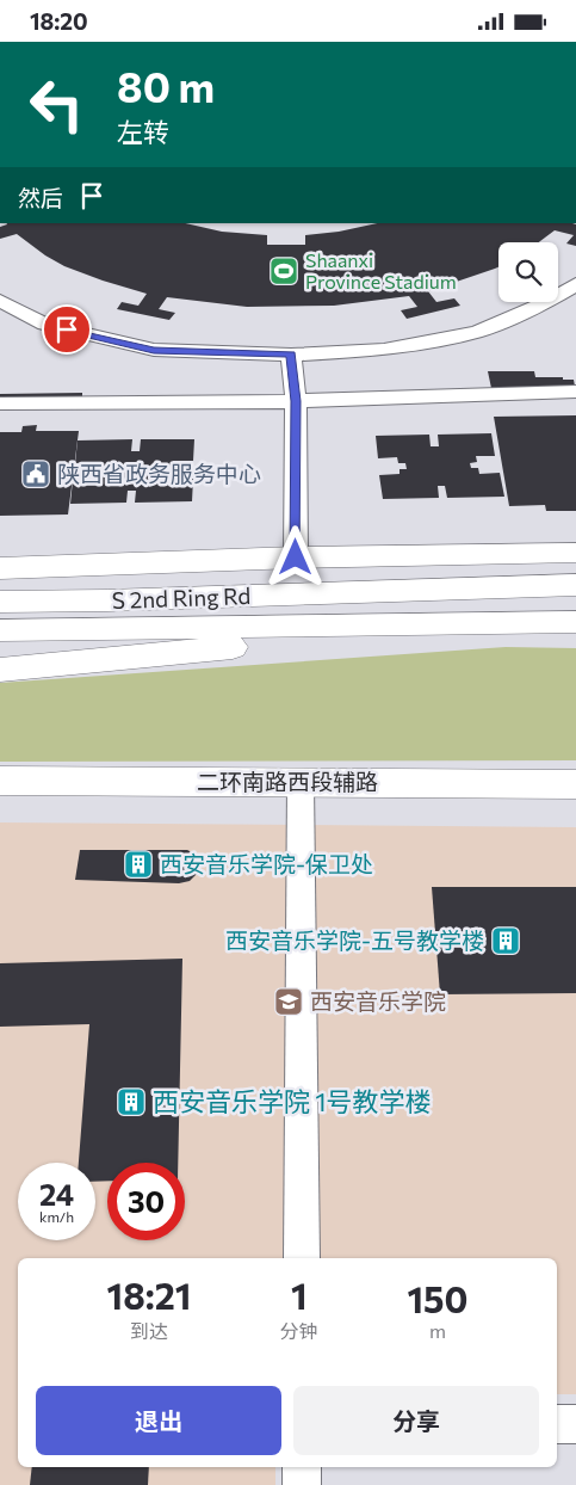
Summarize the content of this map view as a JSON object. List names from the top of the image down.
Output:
{
  "streets": {
    "main road": ["S 2nd Ring Rd", "二环南路西段辅路"]
  },
  "places": {
    "sports": ["Shaanxi Province Stadium"],
    "public building": ["陕西省政务服务中心"],
    "building": ["西安音乐学院-保卫处", "西安音乐学院-五号教学楼", "西安音乐学院 1号教学楼"],
    "school or university": ["西安音乐学院"]
  },
  "page": {
    "status": "18:20",
    "turn": ["80 m", "左转"],
    "then": "然后",
    "speed": "24 km/h",
    "limit": "30",
    "eta": [
      "18:21",
      "到达",
      "1",
      "分钟",
      "150",
      "m"
    ],
    "buttons": ["退出", "分享"]
  }
}
